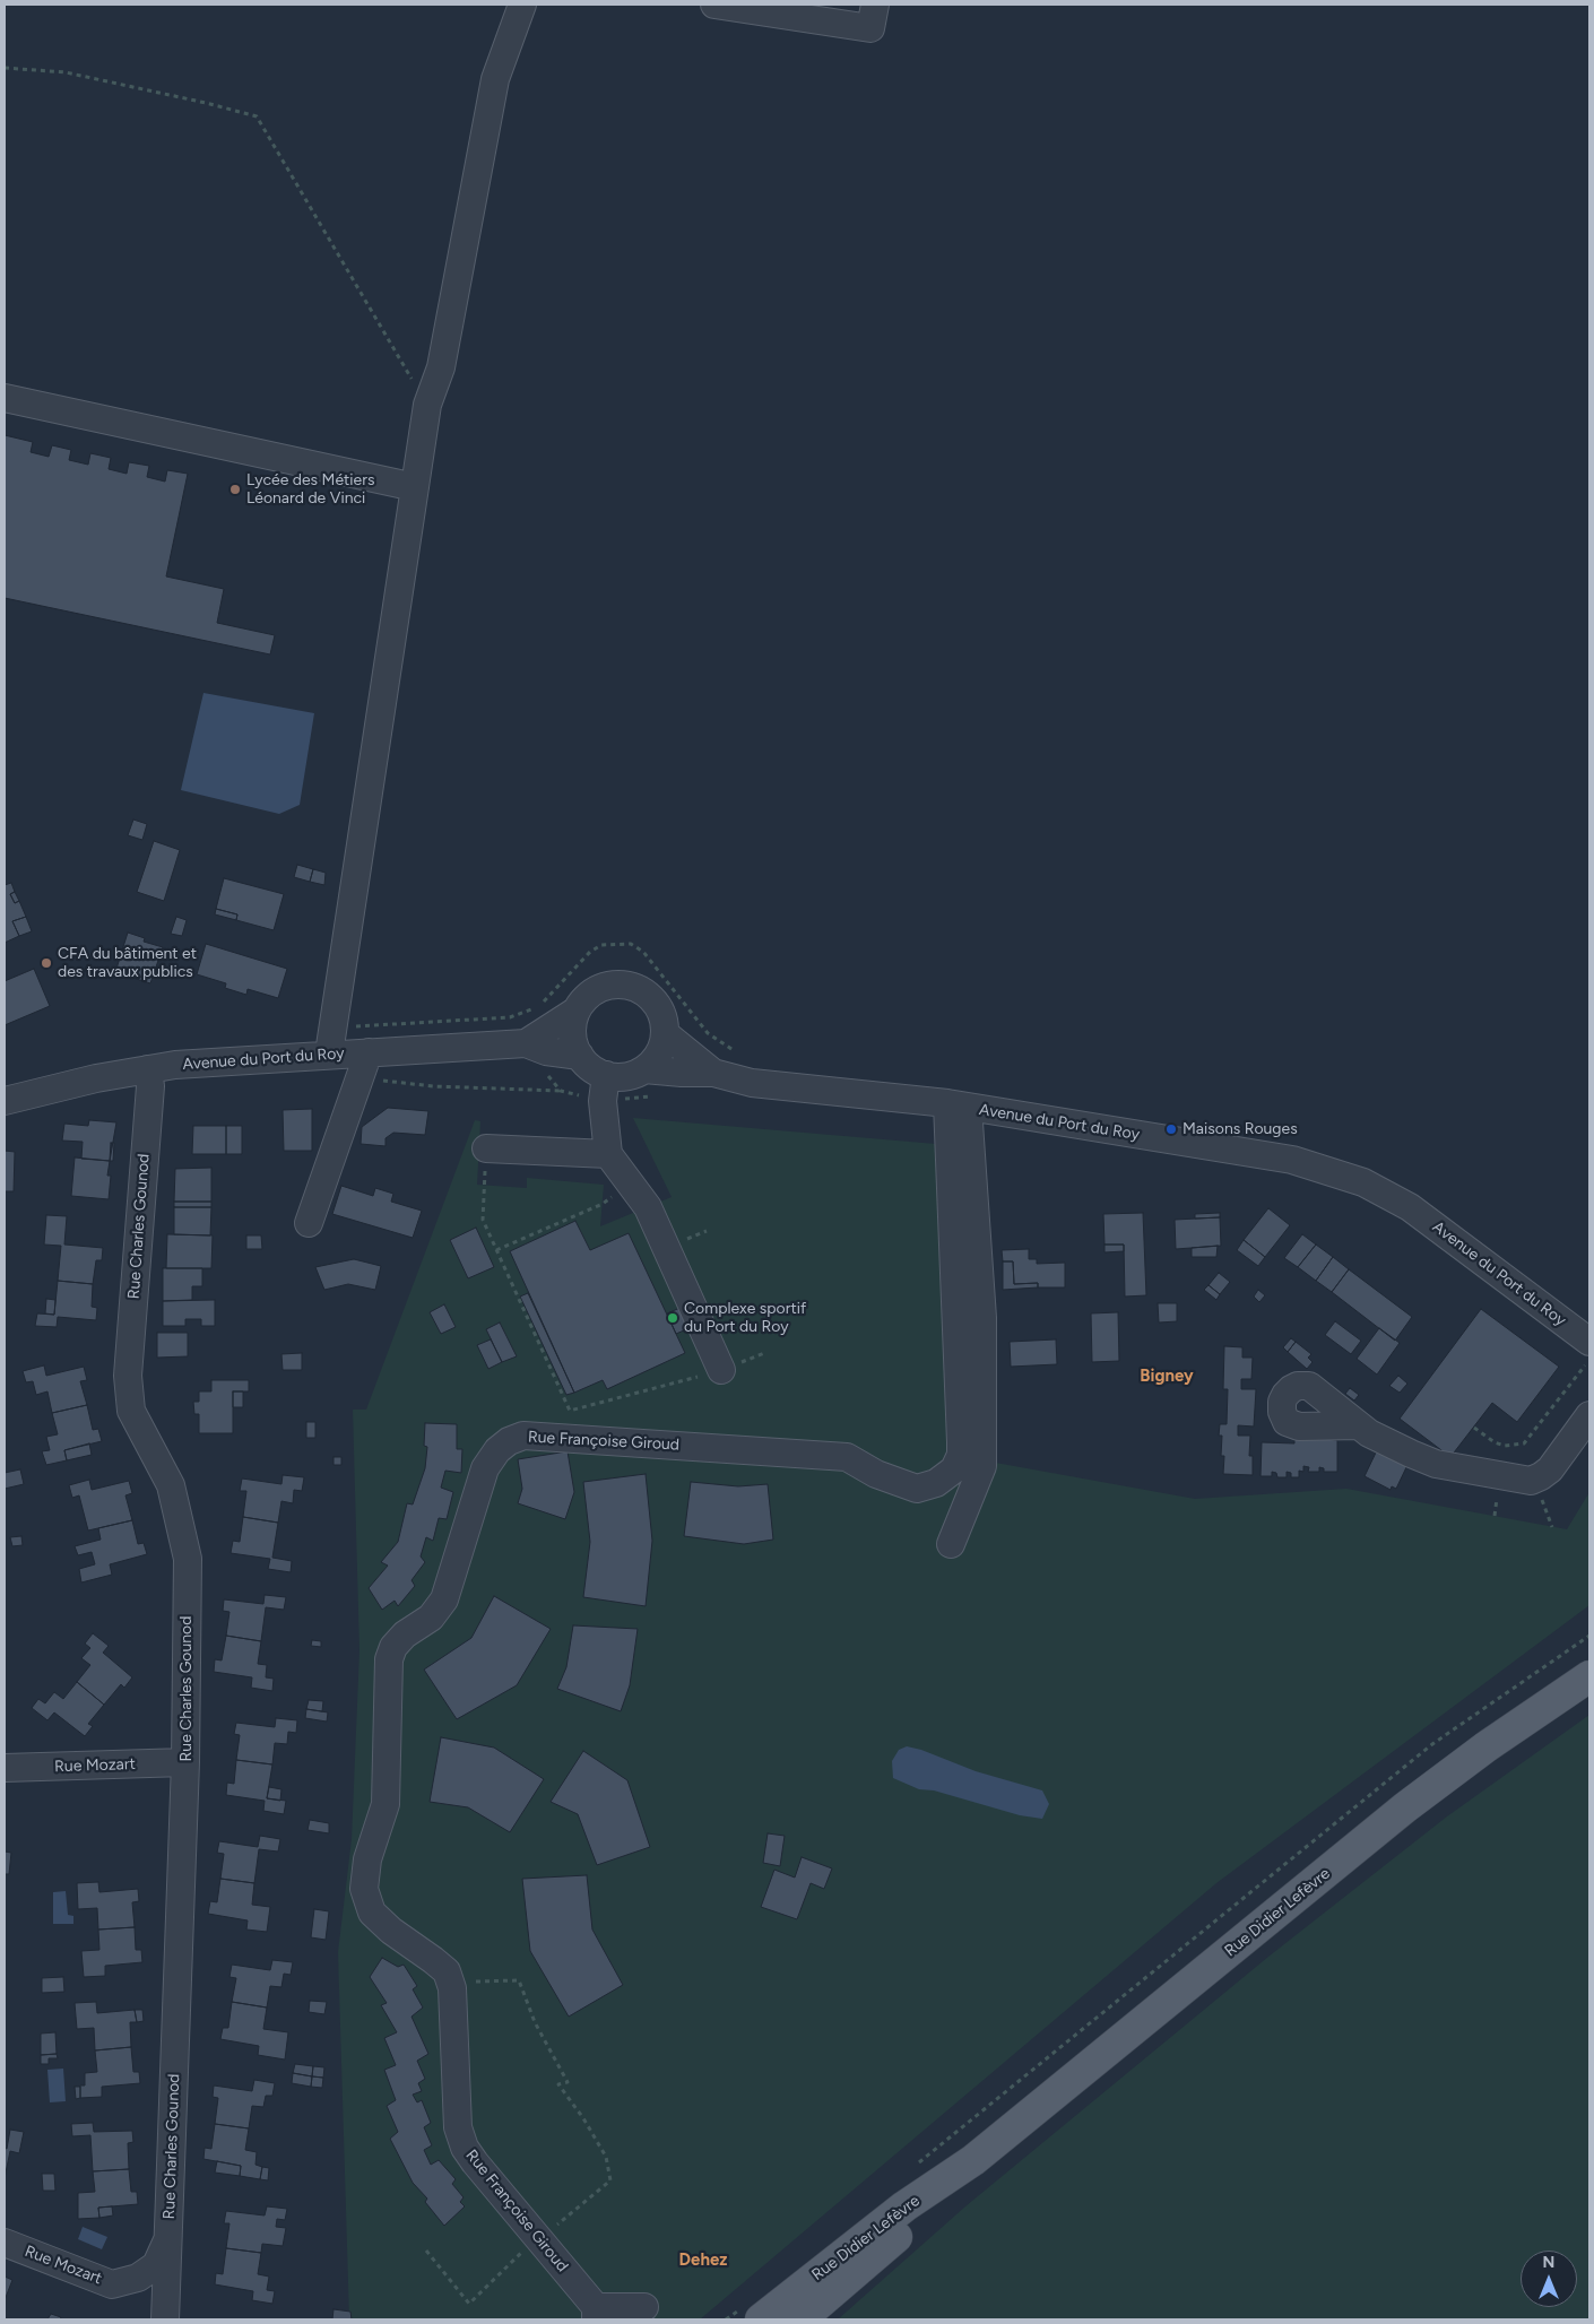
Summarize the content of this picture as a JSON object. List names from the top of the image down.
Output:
{
  "streets": {
    "main road": ["Rue Didier Lefèvre"],
    "street": [
      "Avenue du Port du Roy",
      "Rue Charles Gounod",
      "Rue Françoise Giroud",
      "Rue Mozart"
    ]
  },
  "crossings": [
    ["Avenue du Port du Roy", "Rue Charles Gounod"],
    ["Avenue du Port du Roy", "Rue Françoise Giroud"],
    ["Rue Charles Gounod", "Rue Mozart"]
  ],
  "districts": ["Bigney", "Dehez"],
  "places": [
    "Lycée des Métiers Léonard de Vinci",
    "CFA du bâtiment et des travaux publics",
    "Maisons Rouges",
    "Complexe sportif du Port du Roy"
  ],
  "north": "top"
}
